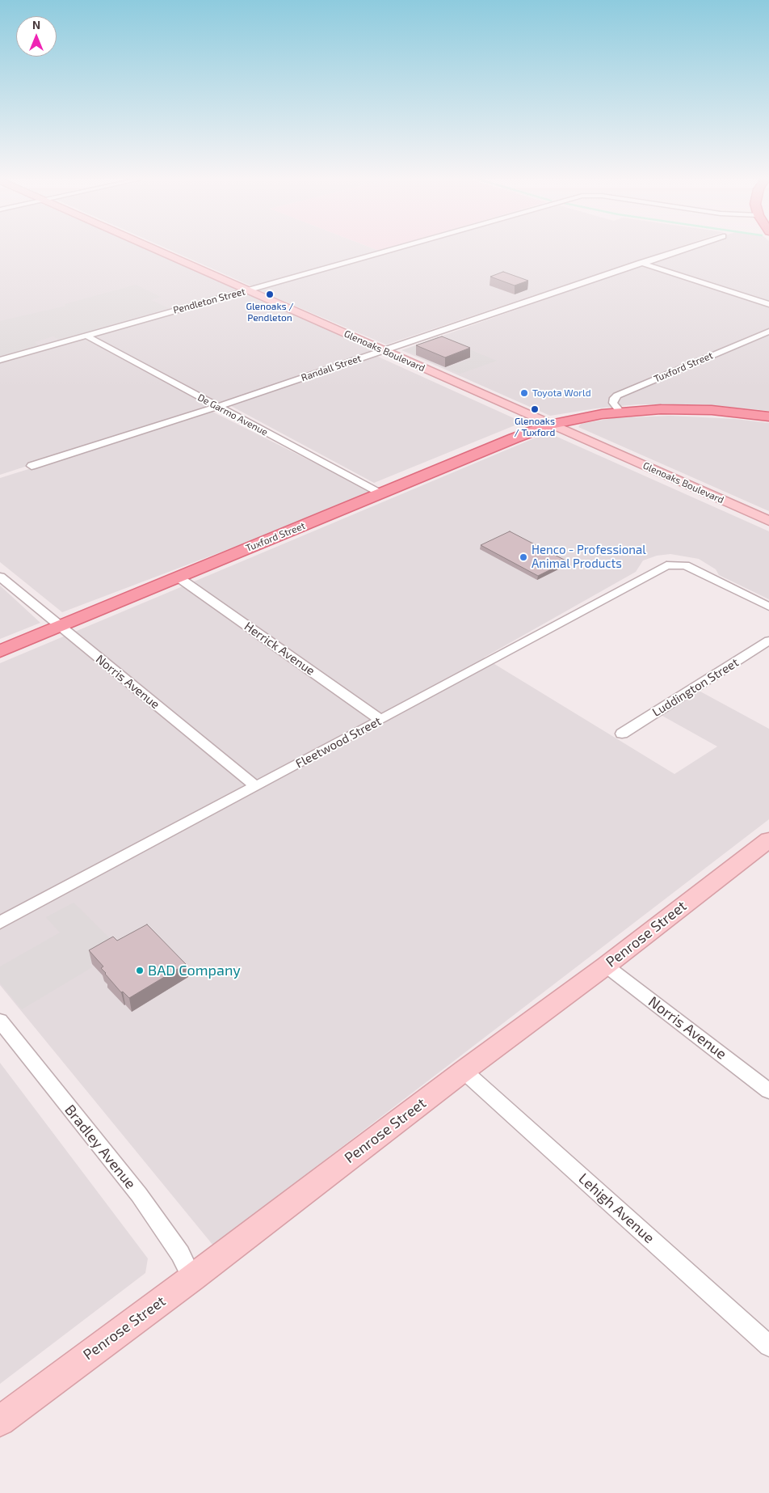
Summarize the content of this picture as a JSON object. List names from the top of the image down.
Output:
{
  "streets": {
    "main road": ["Glenoaks Boulevard", "Tuxford Street", "Penrose Street"],
    "street": [
      "Pendleton Street",
      "Randall Street",
      "De Garmo Avenue",
      "Herrick Avenue",
      "Norris Avenue",
      "Luddington Street",
      "Fleetwood Street",
      "Bradley Avenue",
      "Lehigh Avenue"
    ]
  },
  "crossings": [
    ["Pendleton Street", "Glenoaks Boulevard"],
    ["Pendleton Street", "De Garmo Avenue"],
    ["Glenoaks Boulevard", "Tuxford Street"],
    ["Glenoaks Boulevard", "Randall Street"],
    ["Tuxford Street", "De Garmo Avenue"],
    ["Tuxford Street", "Herrick Avenue"],
    ["Tuxford Street", "Norris Avenue"],
    ["Randall Street", "De Garmo Avenue"],
    ["Herrick Avenue", "Fleetwood Street"],
    ["Norris Avenue", "Fleetwood Street"],
    ["Norris Avenue", "Penrose Street"],
    ["Penrose Street", "Bradley Avenue"],
    ["Penrose Street", "Lehigh Avenue"]
  ],
  "places": [
    "Glenoaks / Pendleton",
    "Toyota World",
    "Glenoaks / Tuxford",
    "Henco - Professional Animal Products",
    "BAD Company"
  ],
  "north": "top"
}
